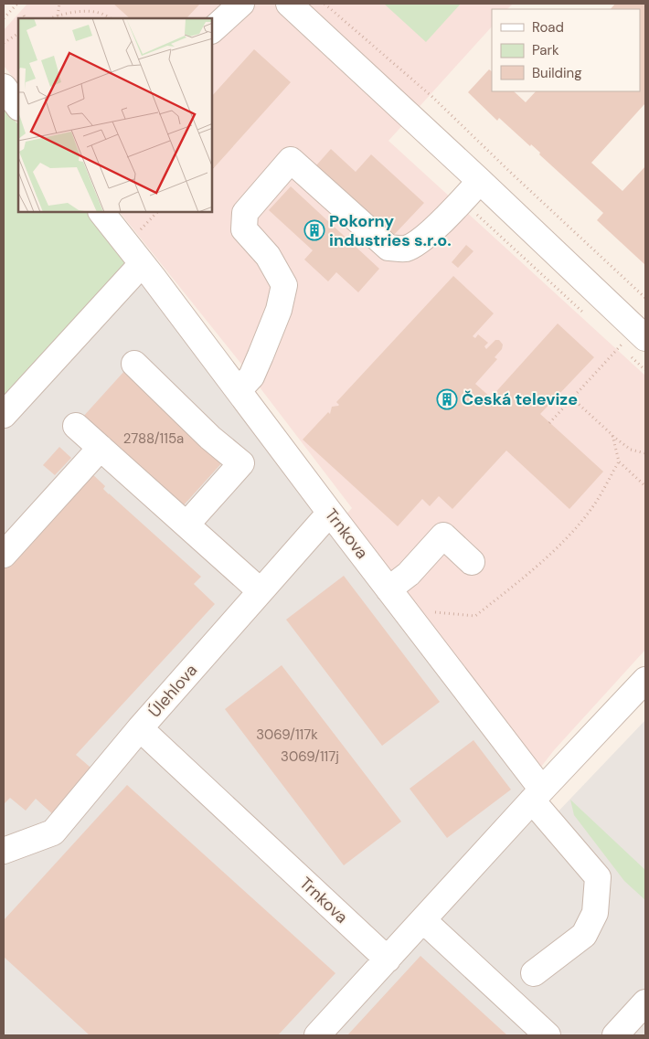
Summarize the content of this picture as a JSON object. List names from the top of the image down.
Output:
{
  "streets": {
    "street": ["Trnkova", "Úlehlova"]
  },
  "crossings": [
    ["Trnkova", "Úlehlova"]
  ],
  "places": {
    "building": ["Pokorny industries s.r.o.", "Česká televize"]
  },
  "house_numbers": ["2788/115a", "3069/117k", "3069/117j"],
  "legend": ["Road", "Park", "Building"]
}
